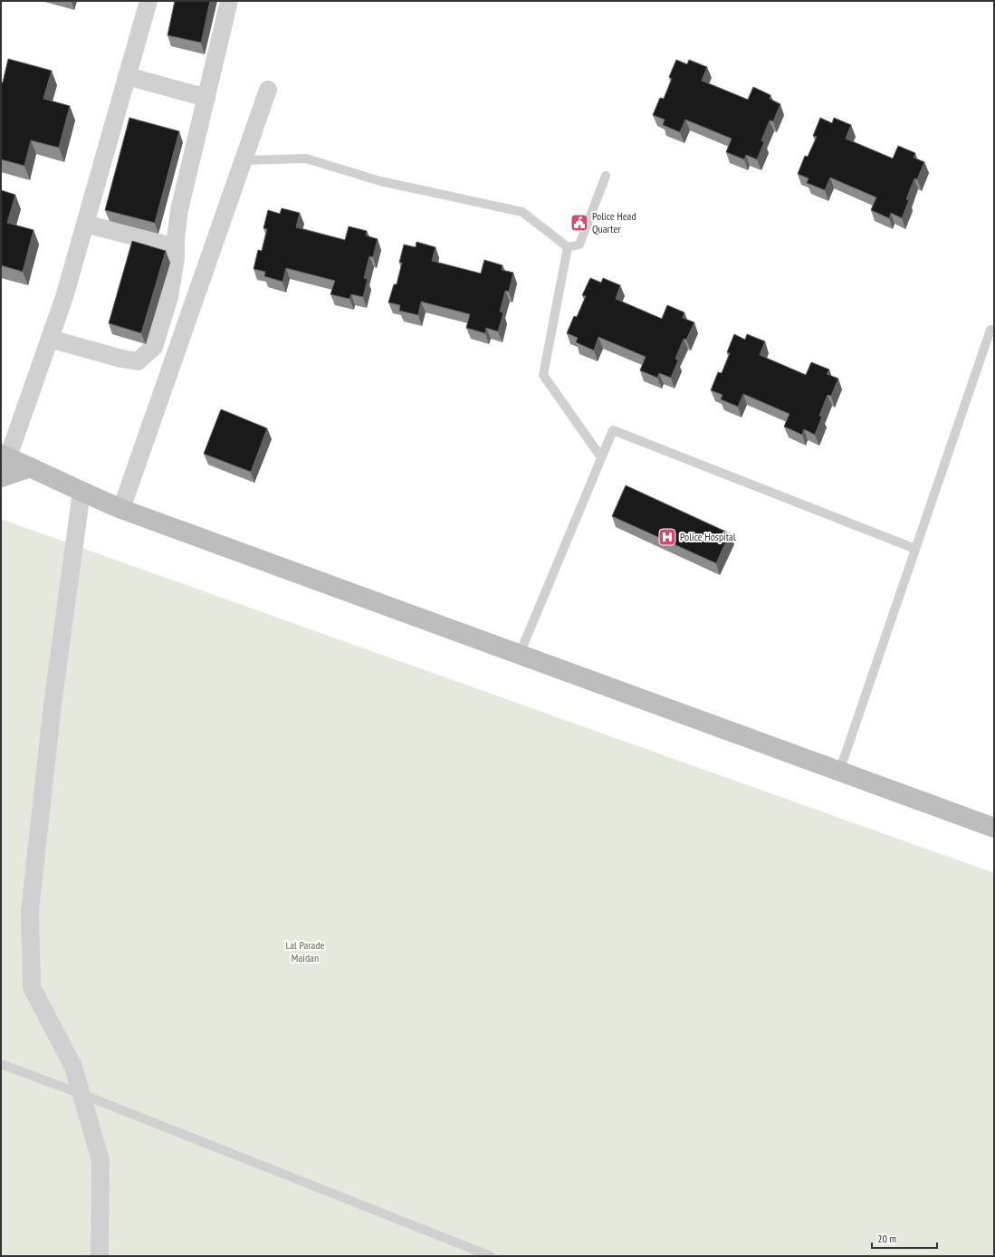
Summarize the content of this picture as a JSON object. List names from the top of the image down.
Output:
{
  "parks": ["Lal Parade Maidan"],
  "places": {
    "public building": ["Police Head Quarter"],
    "hospital": ["Police Hospital"]
  },
  "scale_bar": "20 m"
}
